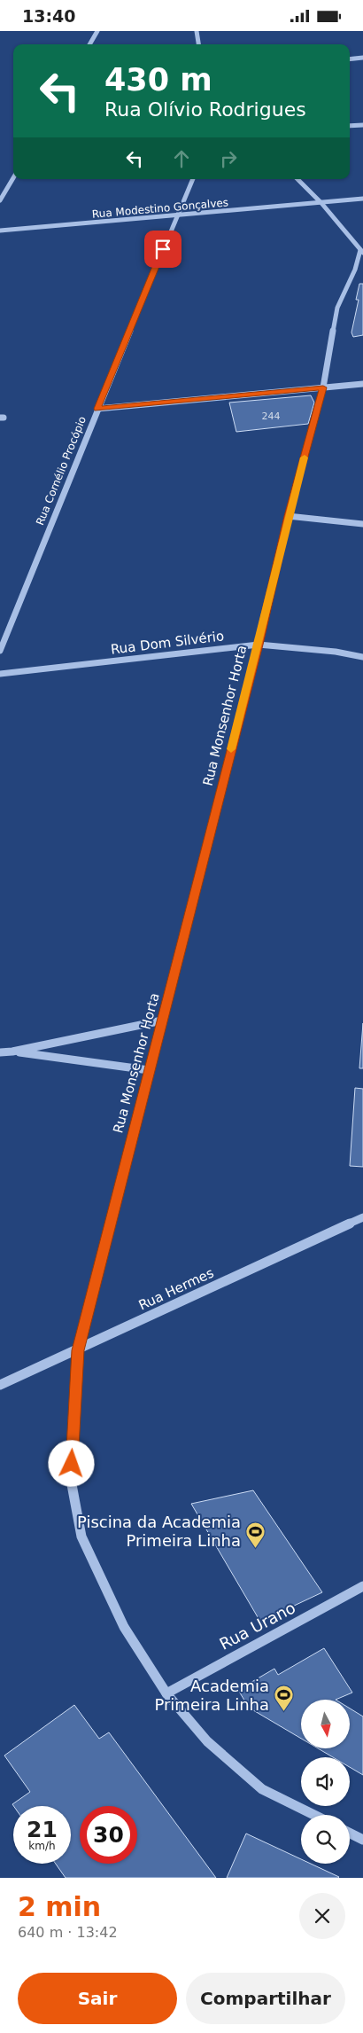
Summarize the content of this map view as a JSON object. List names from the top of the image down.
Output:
{
  "streets": {
    "street": [
      "Rua Modestino Gonçalves",
      "Rua Cornélio Procópio",
      "Rua Dom Silvério",
      "Rua Monsenhor Horta",
      "Rua Hermes",
      "Rua Urano"
    ]
  },
  "crossings": [
    ["Rua Modestino Gonçalves", "Rua Cornélio Procópio"],
    ["Rua Dom Silvério", "Rua Monsenhor Horta"],
    ["Rua Monsenhor Horta", "Rua Hermes"],
    ["Rua Monsenhor Horta", "Rua Urano"]
  ],
  "places": {
    "sports": ["Piscina da Academia Primeira Linha", "Academia Primeira Linha"]
  },
  "house_numbers": ["244"],
  "north": "bottom",
  "page": {
    "status": "13:40",
    "turn": ["430 m", "Rua Olívio Rodrigues"],
    "speed": "21 km/h",
    "limit": "30",
    "heading": ["2 min", "640 m · 13:42"],
    "buttons": ["Sair", "Compartilhar"]
  }
}
